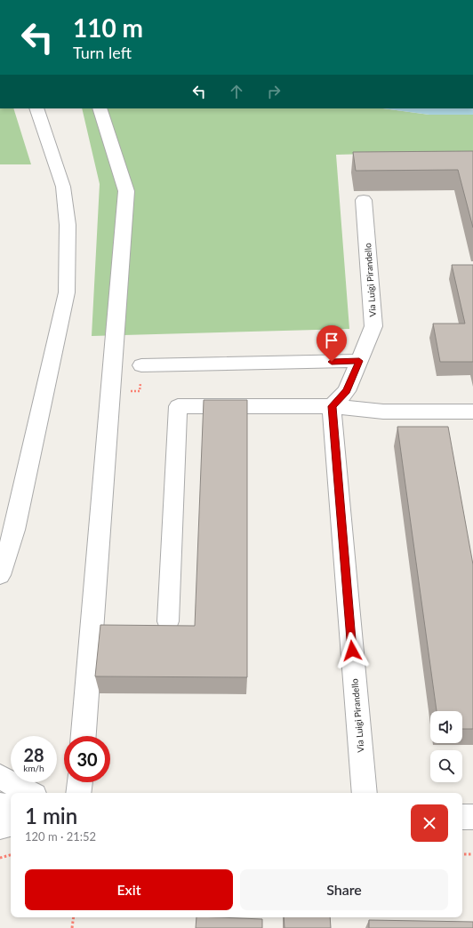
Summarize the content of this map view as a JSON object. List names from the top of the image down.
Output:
{
  "streets": {
    "street": ["Via Luigi Pirandello"]
  },
  "page": {
    "turn": ["110 m", "Turn left"],
    "speed": "28 km/h",
    "limit": "30",
    "heading": ["1 min", "120 m · 21:52"],
    "buttons": ["Exit", "Share"]
  }
}
